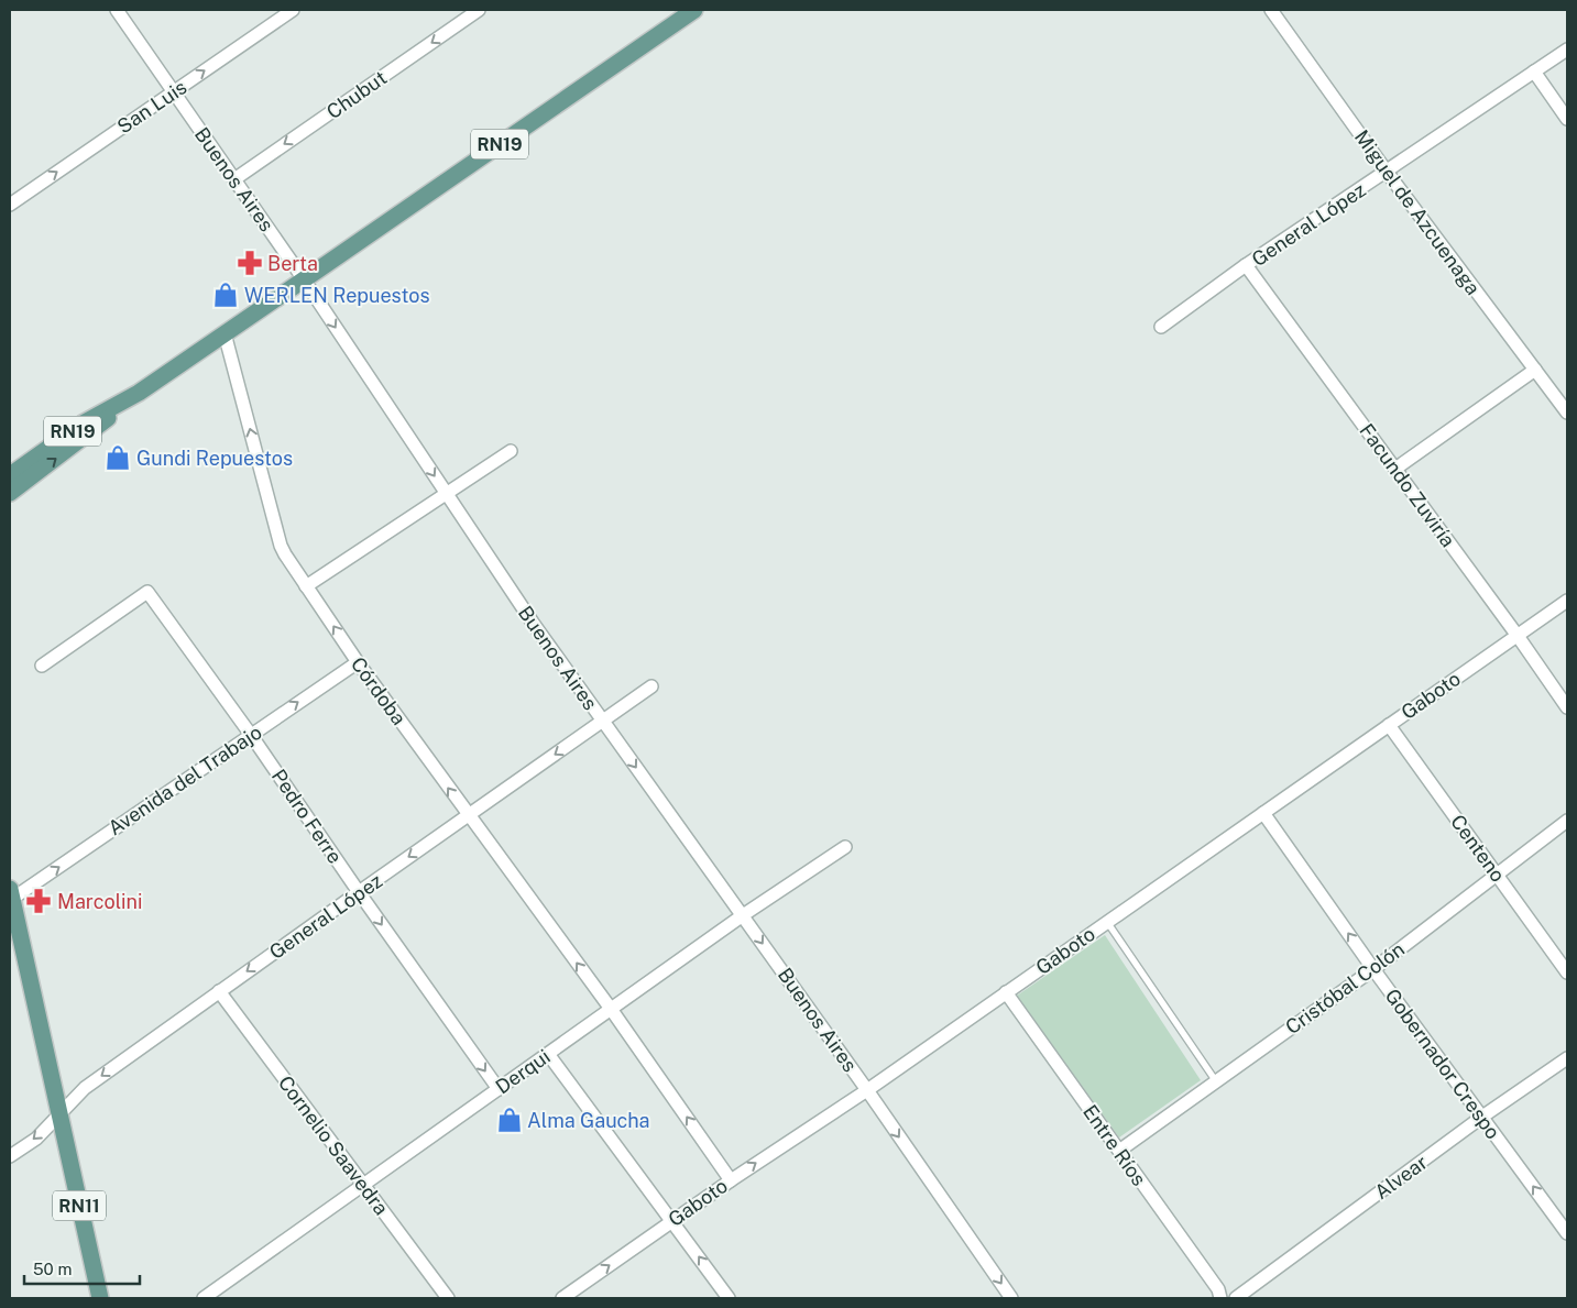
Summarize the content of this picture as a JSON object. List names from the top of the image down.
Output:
{
  "streets": {
    "main road": ["RN19", "RN11"],
    "street": [
      "Chubut",
      "San Luis",
      "Buenos Aires",
      "Miguel de Azcuenaga",
      "General López",
      "Facundo Zuviría",
      "Córdoba",
      "Gaboto",
      "Avenida del Trabajo",
      "Pedro Ferre",
      "Centeno",
      "Cristóbal Colón",
      "Gobernador Crespo",
      "Derqui",
      "Cornelio Saavedra",
      "Entre Ríos",
      "Alvear"
    ]
  },
  "crossings": [
    ["Chubut", "Buenos Aires"],
    ["San Luis", "Buenos Aires"],
    ["RN19", "Buenos Aires"],
    ["RN19", "Córdoba"],
    ["Buenos Aires", "General López"],
    ["Buenos Aires", "Gaboto"],
    ["Buenos Aires", "Derqui"],
    ["Miguel de Azcuenaga", "General López"],
    ["General López", "Facundo Zuviría"],
    ["General López", "Córdoba"],
    ["General López", "Pedro Ferre"],
    ["General López", "Cornelio Saavedra"],
    ["General López", "RN11"],
    ["Facundo Zuviría", "Gaboto"],
    ["Córdoba", "Gaboto"],
    ["Córdoba", "Avenida del Trabajo"],
    ["Córdoba", "Derqui"],
    ["Gaboto", "Centeno"],
    ["Gaboto", "Gobernador Crespo"],
    ["Gaboto", "Entre Ríos"],
    ["Avenida del Trabajo", "Pedro Ferre"],
    ["Avenida del Trabajo", "RN11"],
    ["Pedro Ferre", "Derqui"],
    ["Centeno", "Cristóbal Colón"],
    ["Cristóbal Colón", "Gobernador Crespo"],
    ["Cristóbal Colón", "Entre Ríos"],
    ["Gobernador Crespo", "Alvear"],
    ["Derqui", "Cornelio Saavedra"]
  ],
  "one_way": [
    "Chubut",
    "San Luis",
    "Buenos Aires",
    "General López",
    "Córdoba",
    "Avenida del Trabajo",
    "Gobernador Crespo"
  ],
  "places": {
    "pharmacy": ["Berta", "Marcolini"],
    "shop": ["WERLEN Repuestos", "Gundi Repuestos", "Alma Gaucha"]
  },
  "scale_bar": "50 m"
}
